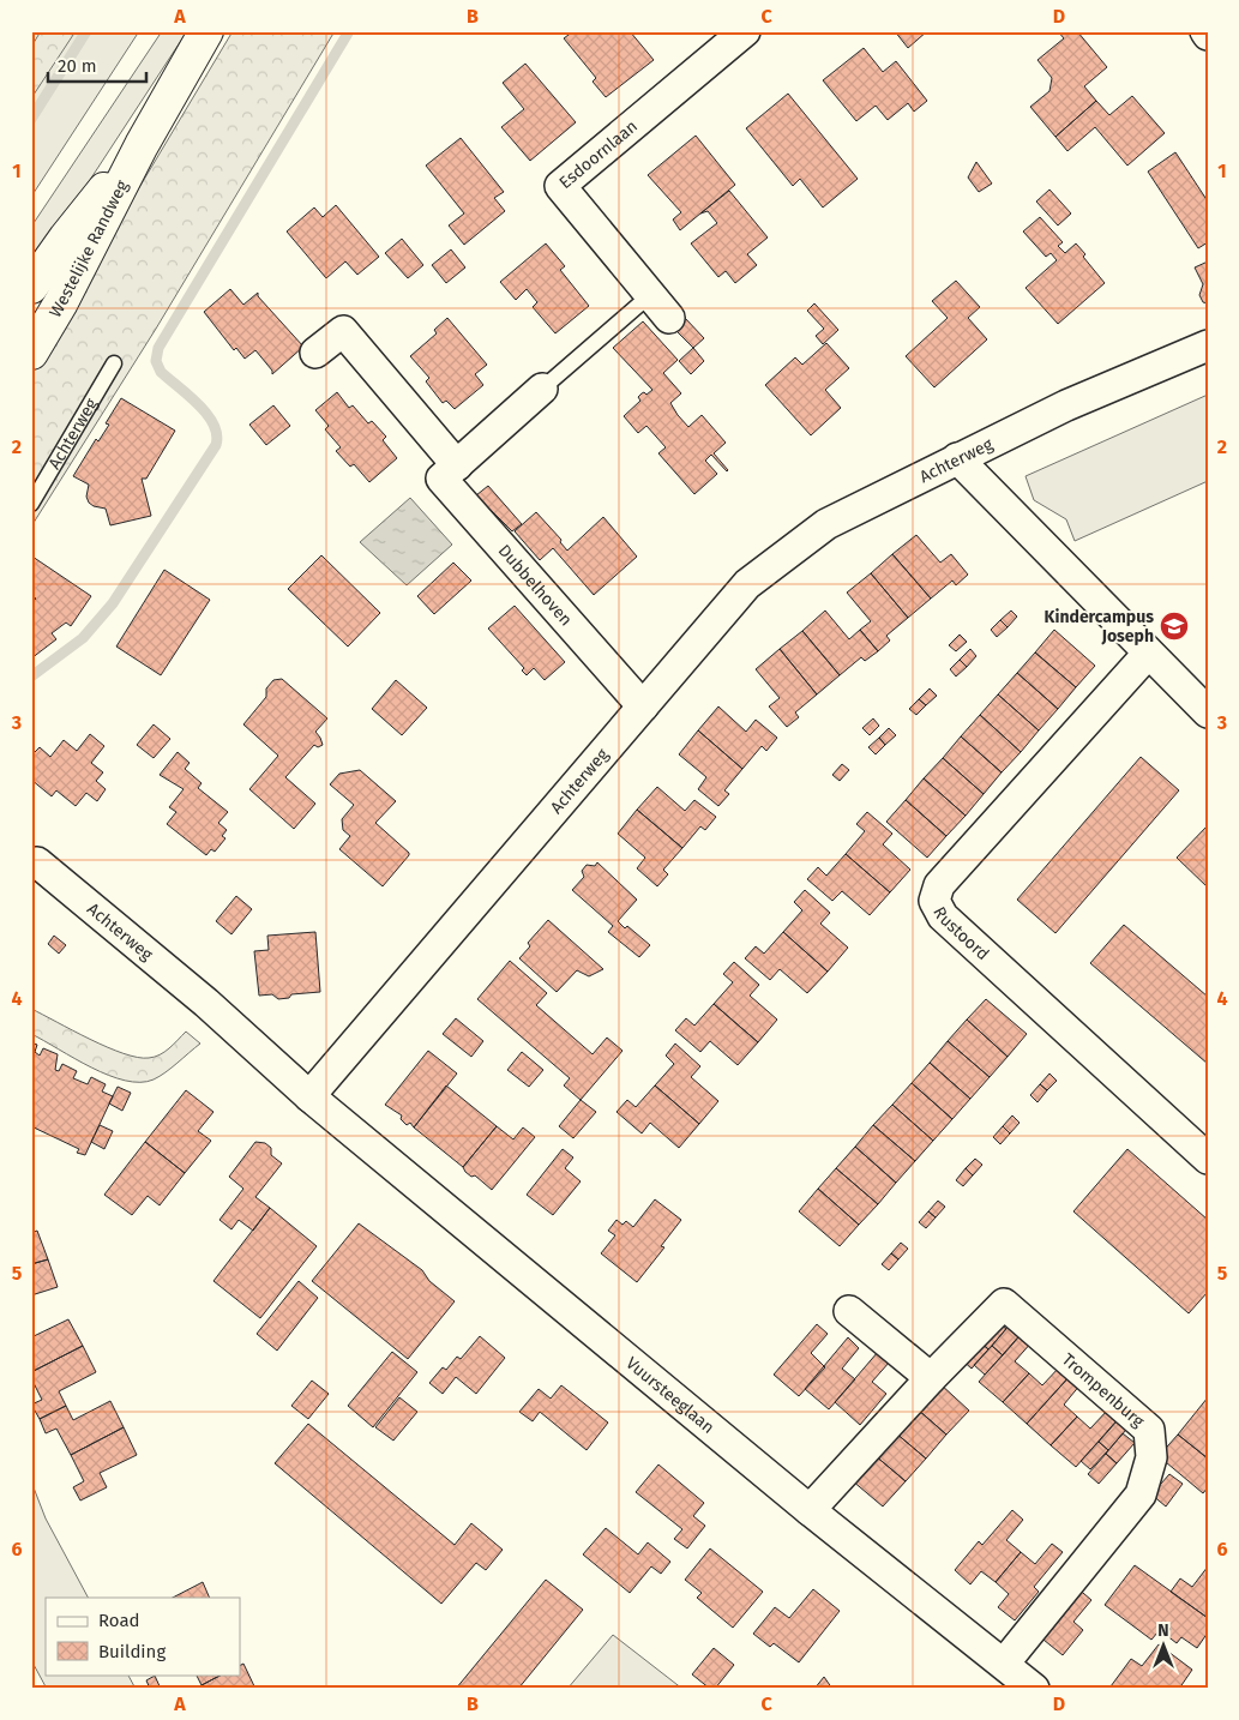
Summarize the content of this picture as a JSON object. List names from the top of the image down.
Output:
{
  "streets": {
    "main road": ["Westelijke Randweg"],
    "street": [
      "Esdoornlaan",
      "Achterweg",
      "Dubbelhoven",
      "Rustoord",
      "Trompenburg",
      "Vuursteeglaan"
    ]
  },
  "crossings": [
    ["Achterweg", "Dubbelhoven"],
    ["Achterweg", "Vuursteeglaan"],
    ["Trompenburg", "Vuursteeglaan"]
  ],
  "places": {
    "school or university": ["Kindercampus Joseph"]
  },
  "legend": ["Road", "Building"],
  "scale_bar": "20 m",
  "north": "top",
  "grid": {
    "columns": [
      "A",
      "B",
      "C",
      "D"
    ],
    "rows": [
      "1",
      "2",
      "3",
      "4",
      "5",
      "6"
    ]
  }
}
